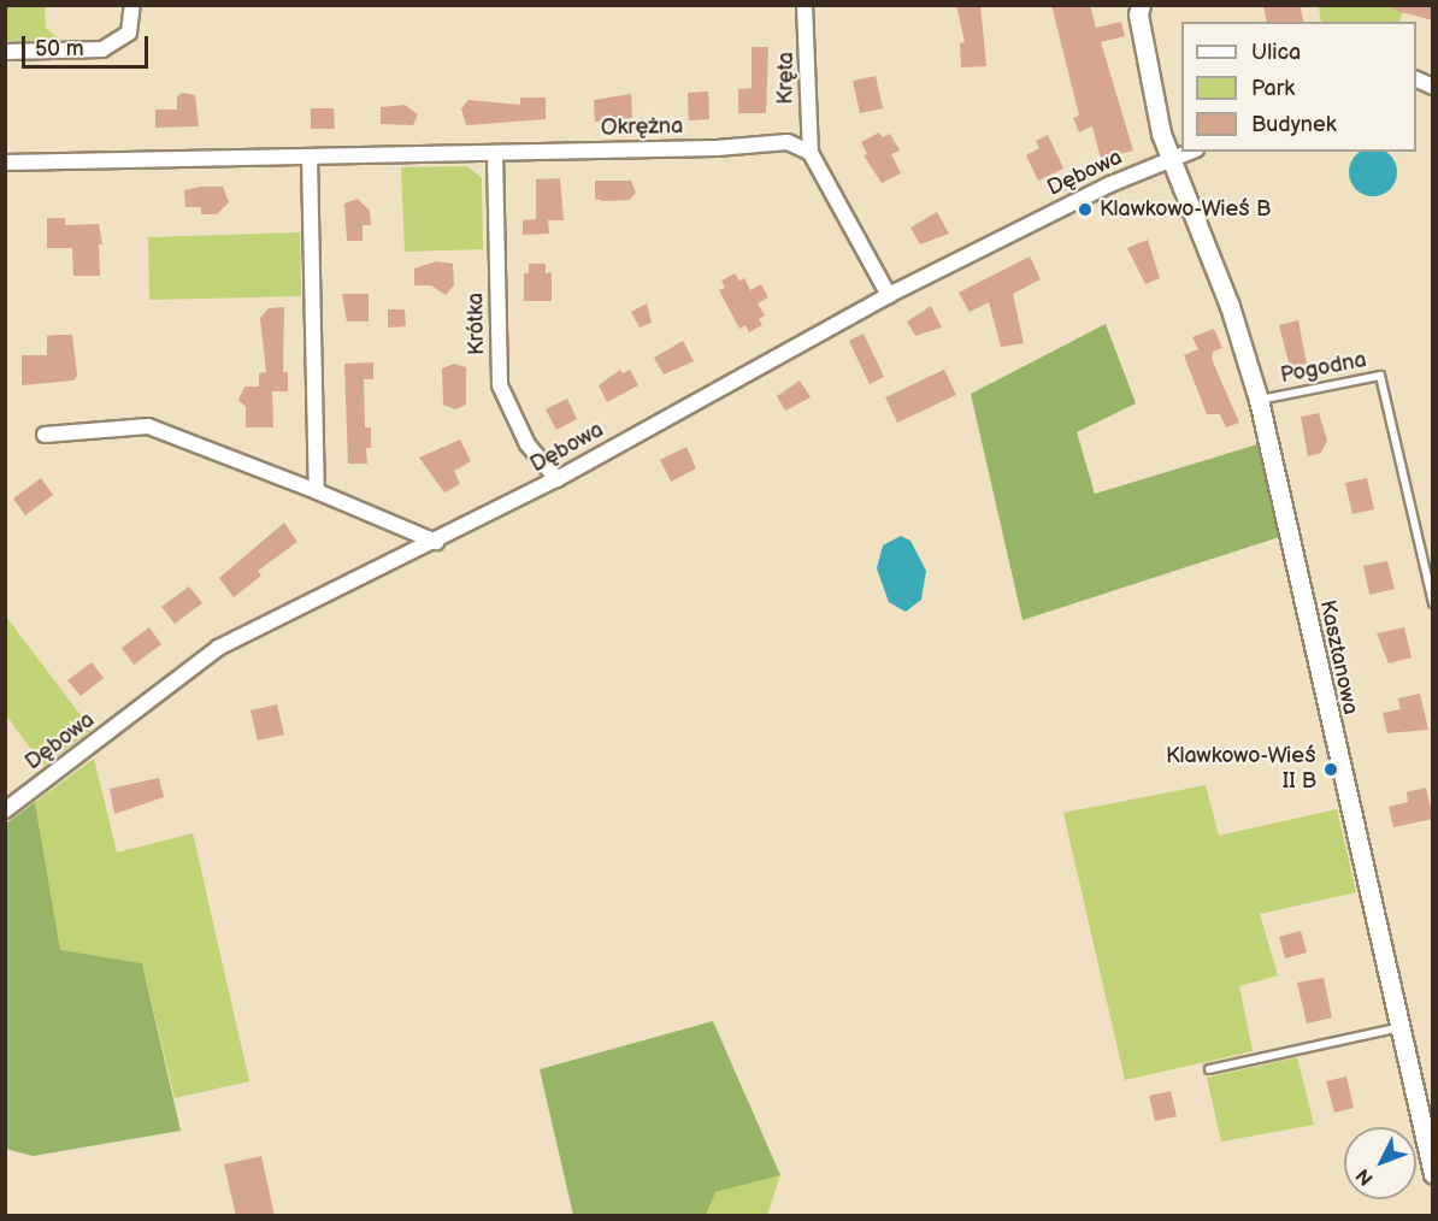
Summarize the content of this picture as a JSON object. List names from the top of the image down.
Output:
{
  "streets": {
    "street": [
      "Kręta",
      "Okrężna",
      "Dębowa",
      "Krótka",
      "Kasztanowa"
    ],
    "lane": ["Pogodna"]
  },
  "crossings": [
    ["Kręta", "Okrężna"],
    ["Okrężna", "Krótka"],
    ["Dębowa", "Krótka"],
    ["Dębowa", "Kasztanowa"],
    ["Pogodna", "Kasztanowa"]
  ],
  "places": ["Klawkowo-Wieś B", "Klawkowo-Wieś II B"],
  "legend": ["Ulica", "Park", "Budynek"],
  "scale_bar": "50 m",
  "north": "bottom left"
}
